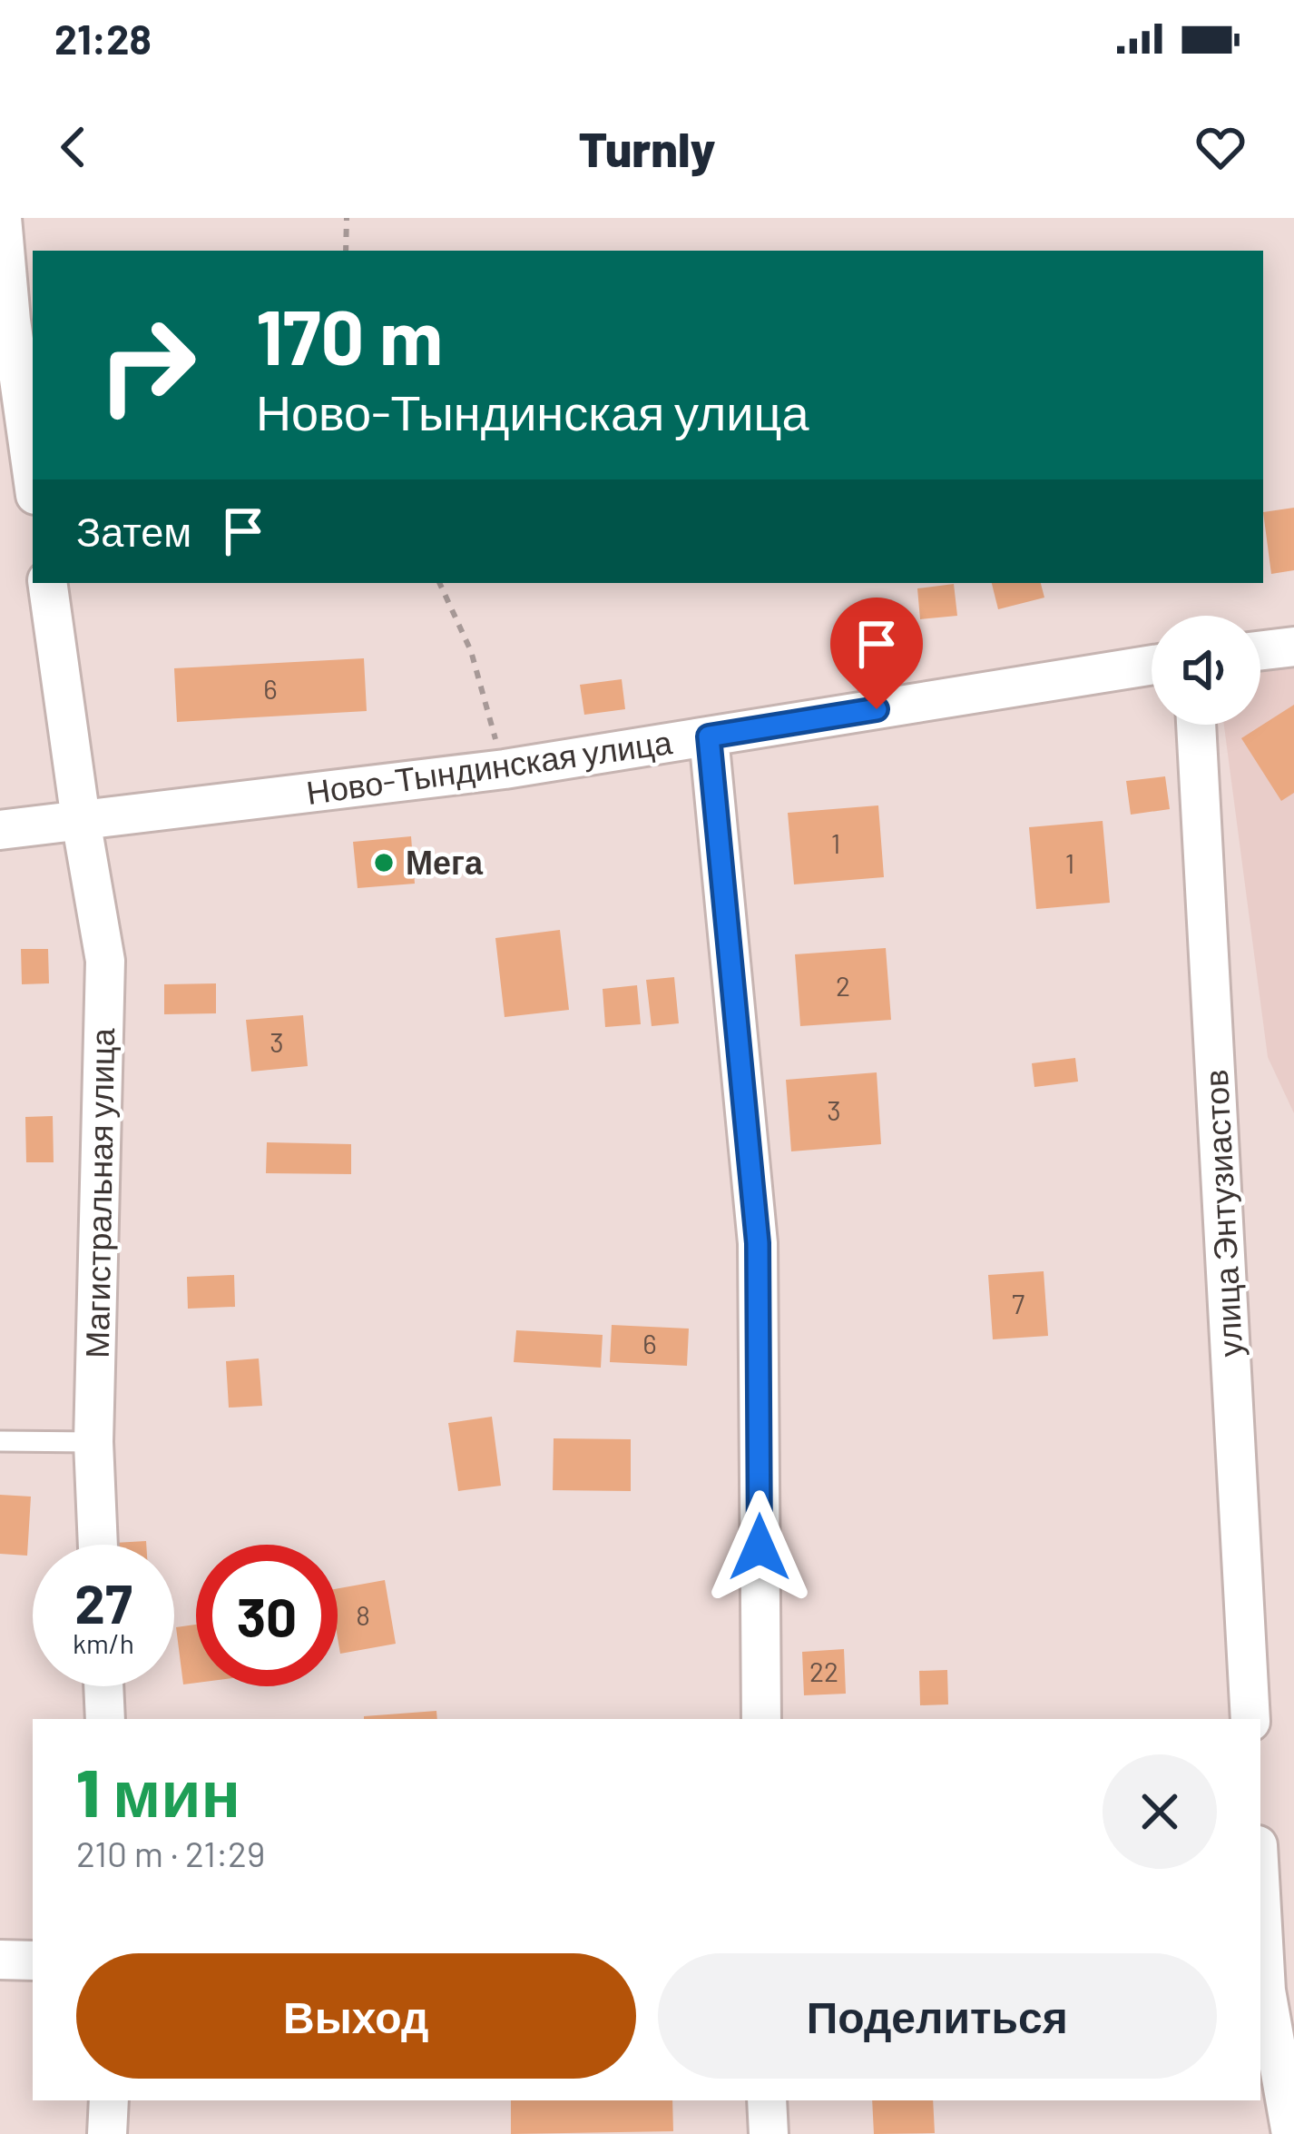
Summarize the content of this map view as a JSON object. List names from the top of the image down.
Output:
{
  "streets": {
    "street": ["Ново-Тындинская улица", "Магистральная улица", "улица Энтузиастов"]
  },
  "crossings": [
    ["Ново-Тындинская улица", "Магистральная улица"]
  ],
  "places": ["Мега"],
  "house_numbers": [
    "6",
    "1",
    "1",
    "2",
    "3",
    "3",
    "7",
    "6",
    "8",
    "22"
  ],
  "page": {
    "status": "21:28",
    "header": "Turnly",
    "turn": ["170 m", "Ново-Тындинская улица"],
    "then": "Затем",
    "speed": "27 km/h",
    "limit": "30",
    "heading": ["1 мин", "210 m · 21:29"],
    "buttons": ["Выход", "Поделиться"]
  }
}
